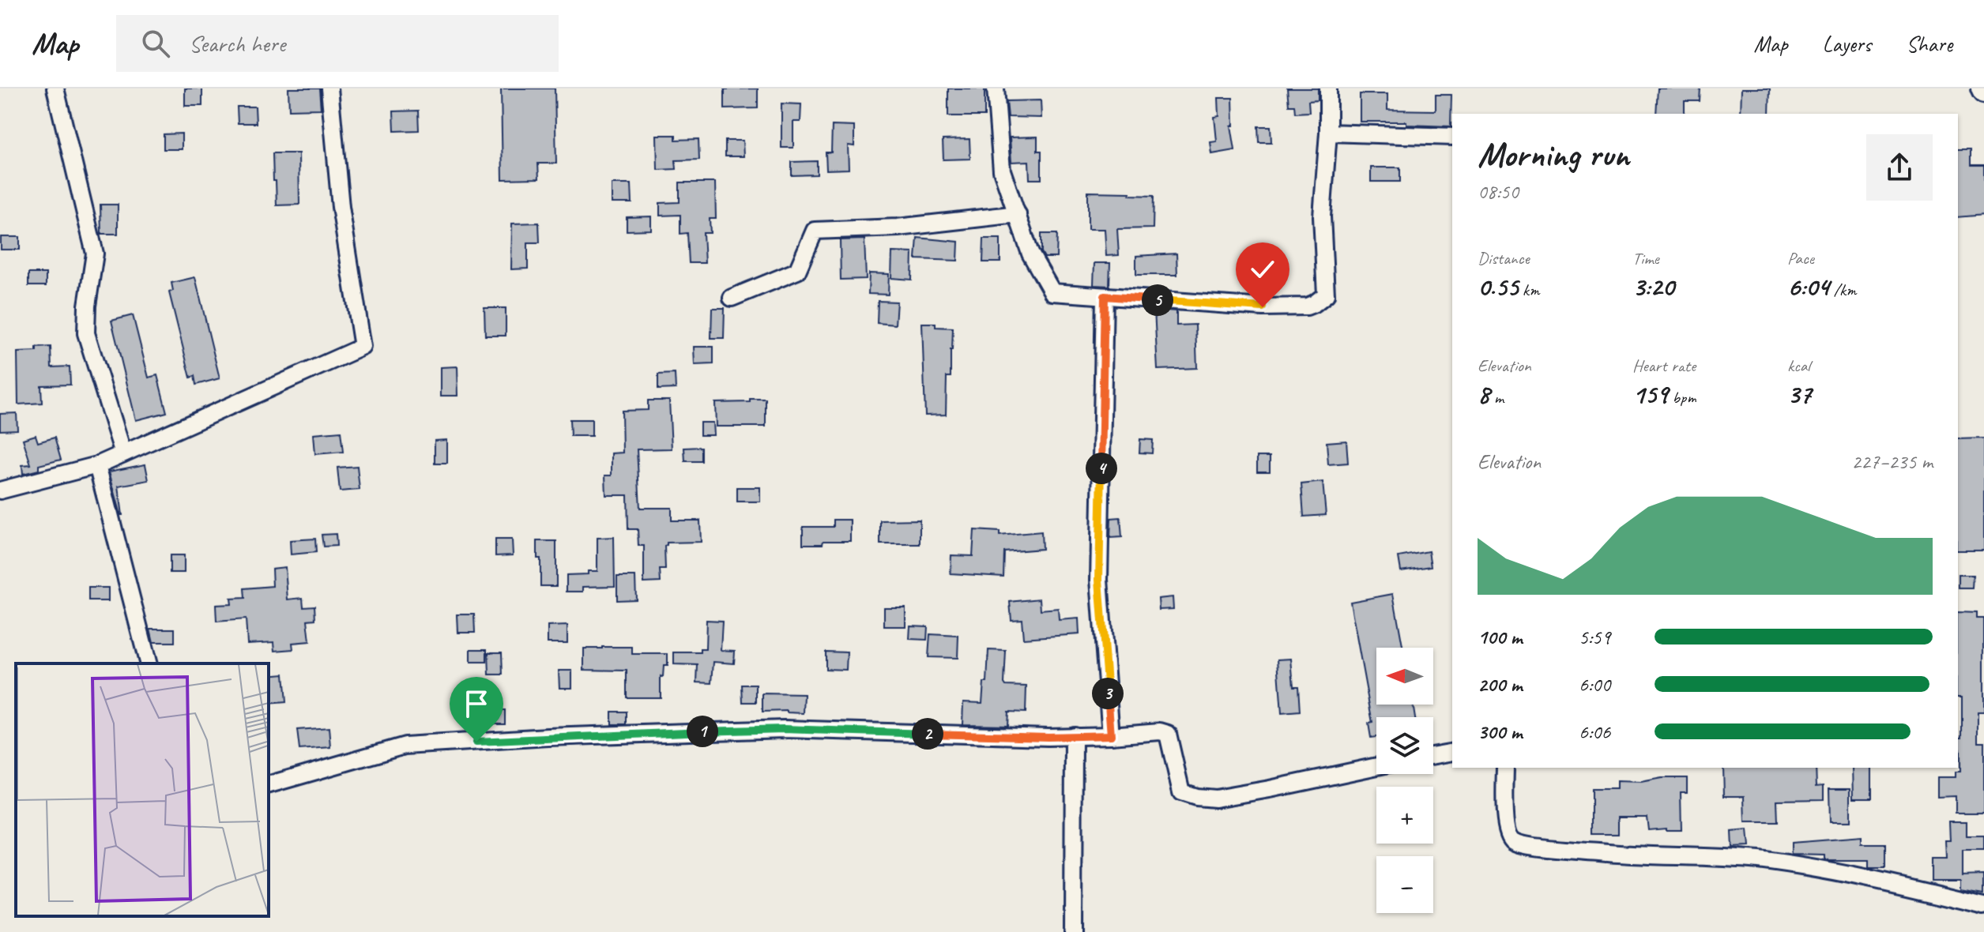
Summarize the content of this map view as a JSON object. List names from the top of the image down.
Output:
{
  "north": "left",
  "page": {
    "header": "Map",
    "search": "Search here",
    "nav": ["Map", "Layers", "Share"],
    "heading": ["Morning run", "08:50"],
    "stats": [
      ["Distance", "0.55 km"],
      ["Time", "3:20"],
      ["Pace", "6:04 /km"],
      ["Elevation", "8 m"],
      ["Heart rate", "159 bpm"],
      ["kcal", "37"]
    ],
    "pins": [
      "5",
      "4",
      "3",
      "1",
      "2"
    ],
    "chart": ["Elevation", "227–235 m"],
    "list": [
      {
        "name": "100 m",
        "note": "5:59"
      },
      {
        "name": "200 m",
        "note": "6:00"
      },
      {
        "name": "300 m",
        "note": "6:06"
      }
    ],
    "map_buttons": ["+", "−"]
  }
}
